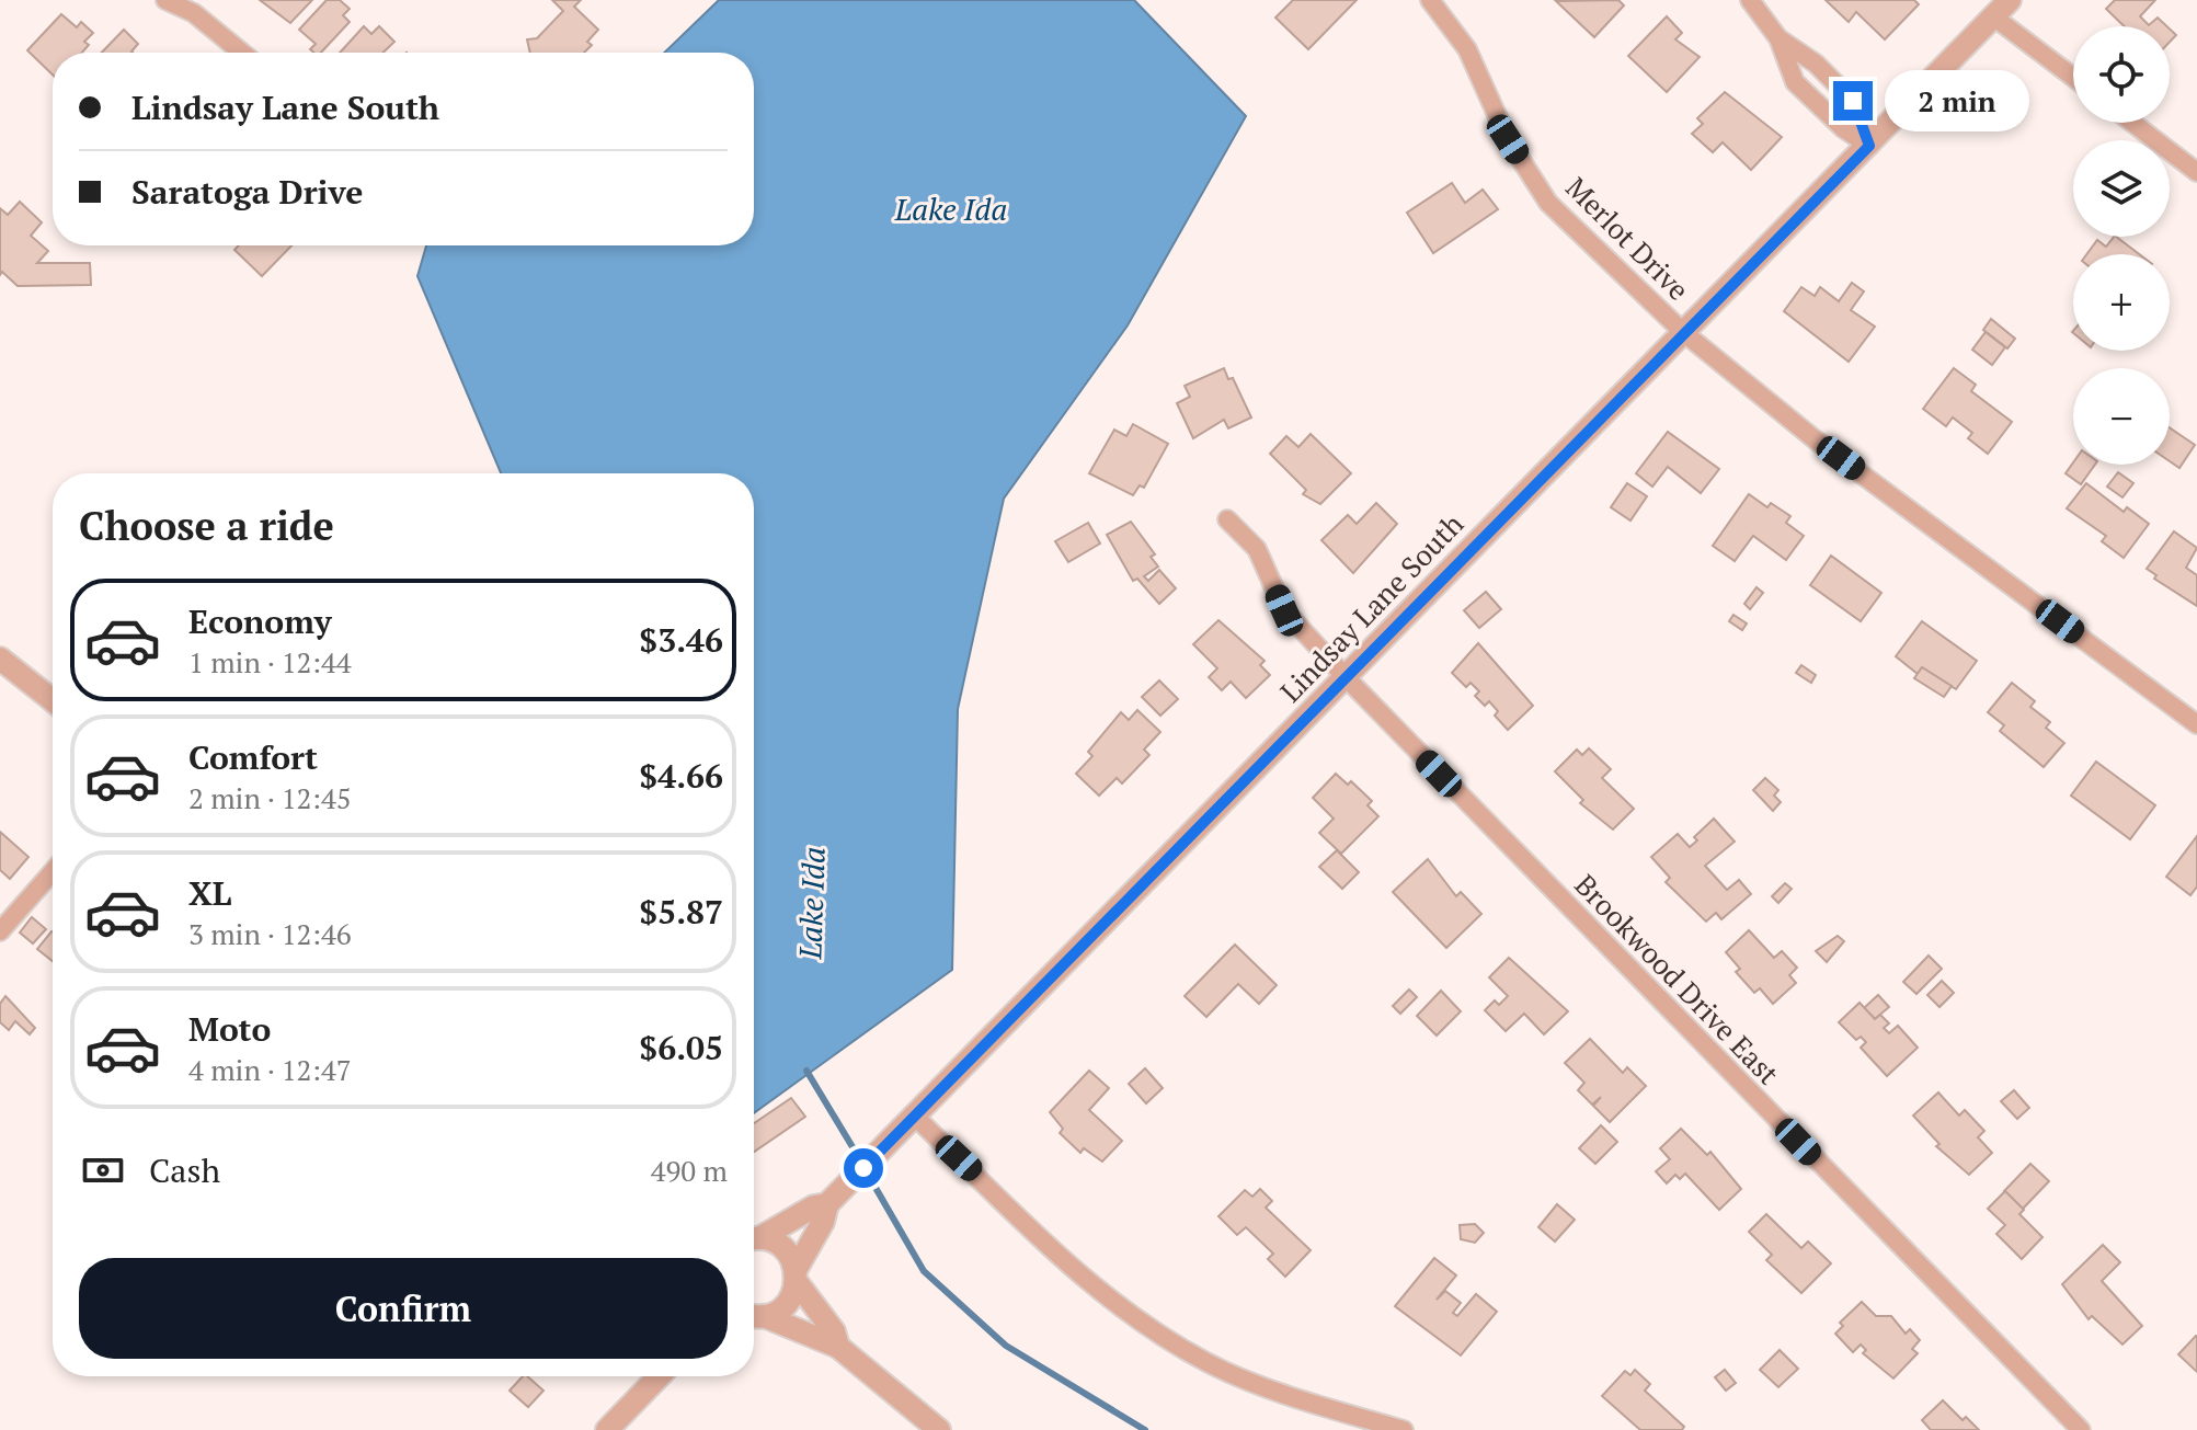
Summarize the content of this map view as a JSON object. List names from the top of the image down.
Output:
{
  "streets": {
    "street": ["Merlot Drive", "Lindsay Lane South", "Brookwood Drive East"]
  },
  "crossings": [
    ["Merlot Drive", "Lindsay Lane South"],
    ["Lindsay Lane South", "Brookwood Drive East"]
  ],
  "water": ["Lake Ida"],
  "page": {
    "map_buttons": ["+", "−"],
    "banner": ["Lindsay Lane South", "Saratoga Drive"],
    "bubble": "2 min",
    "heading": "Choose a ride",
    "list": [
      {
        "name": "Economy",
        "note": "1 min · 12:44",
        "value": "$3.46"
      },
      {
        "name": "Comfort",
        "note": "2 min · 12:45",
        "value": "$4.66"
      },
      {
        "name": "XL",
        "note": "3 min · 12:46",
        "value": "$5.87"
      },
      {
        "name": "Moto",
        "note": "4 min · 12:47",
        "value": "$6.05"
      }
    ],
    "pay": ["Cash", "490 m"],
    "buttons": "Confirm"
  }
}
